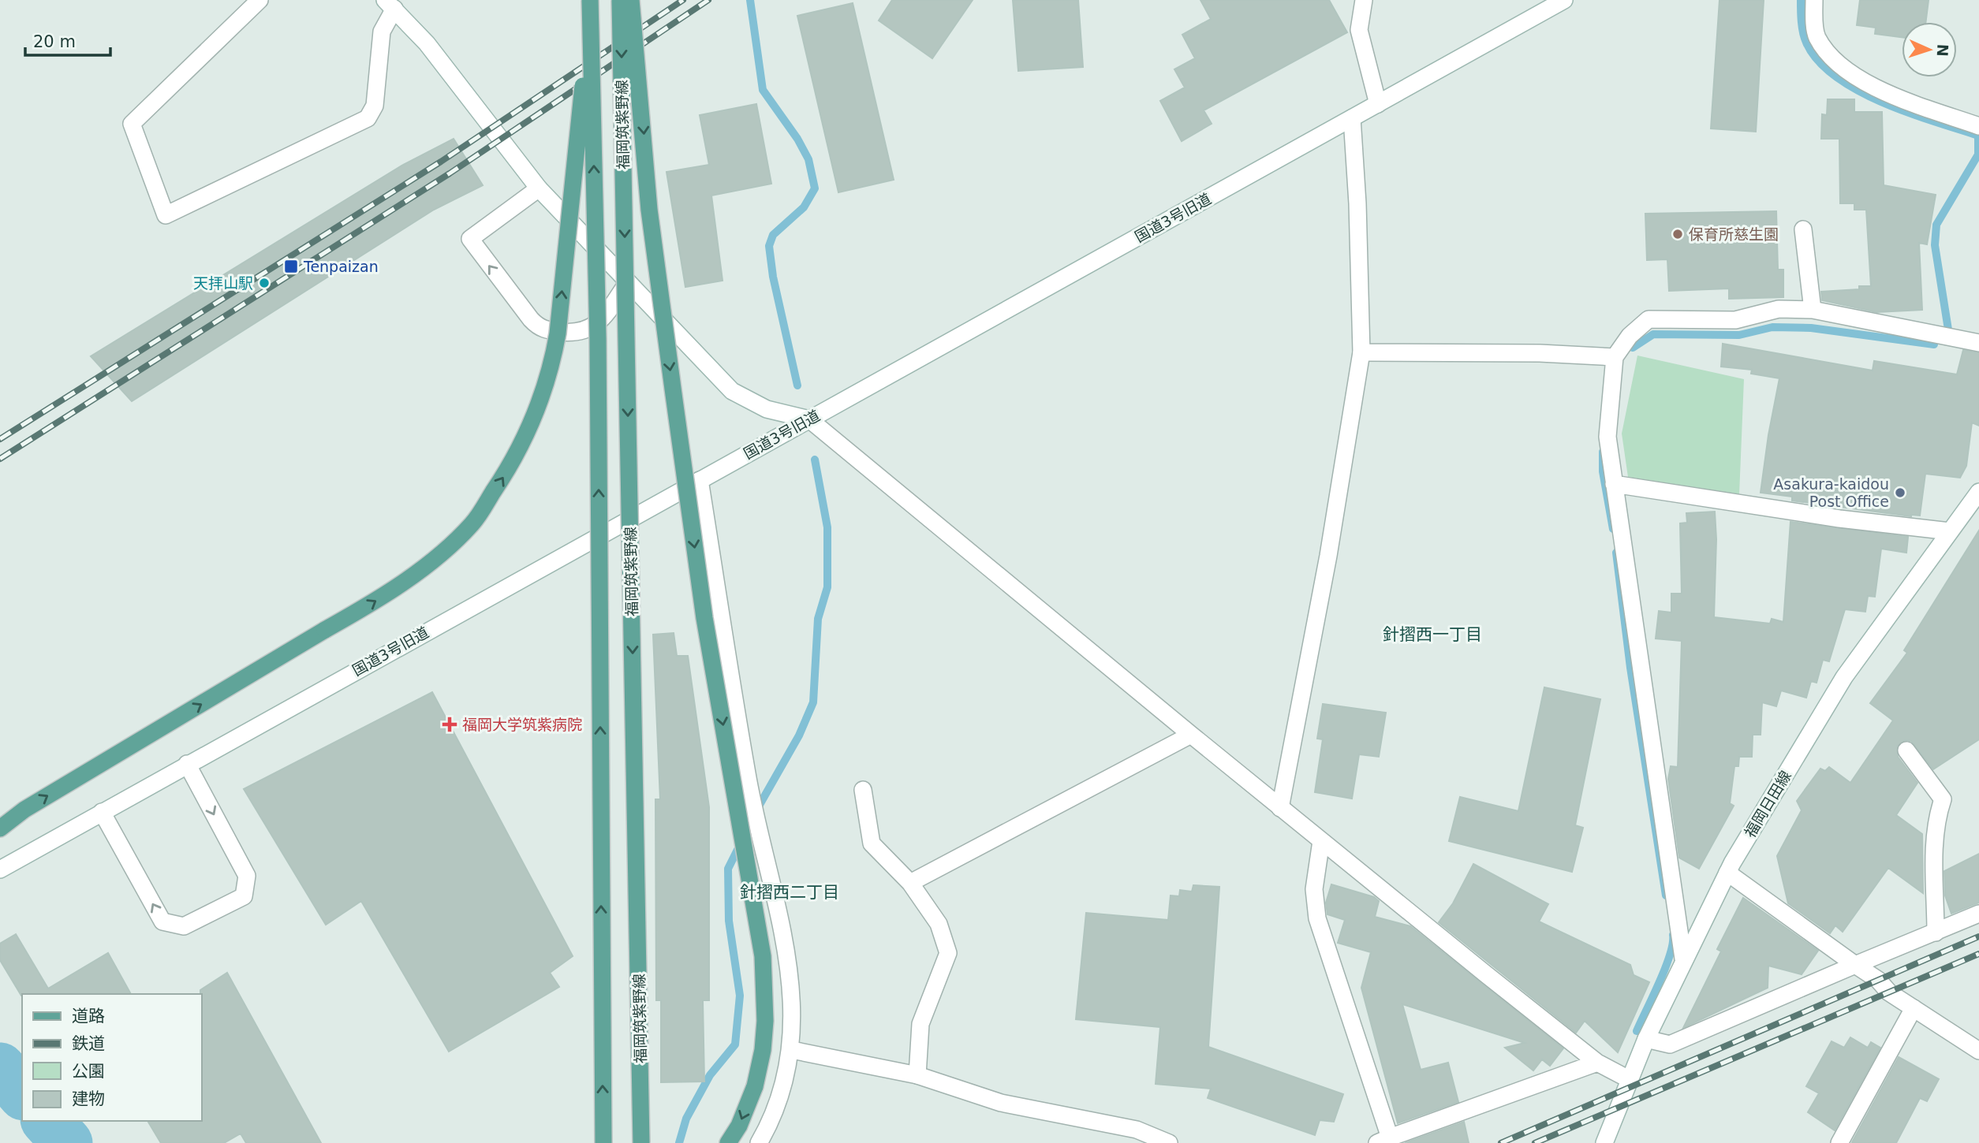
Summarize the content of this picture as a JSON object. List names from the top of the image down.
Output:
{
  "streets": {
    "main road": ["福岡筑紫野線"],
    "street": ["国道3号旧道", "福岡日田線"]
  },
  "districts": ["針摺西一丁目", "針摺西二丁目"],
  "places": {
    "other": ["保育所慈生園", "天拝山駅", "Asakura-kaidou Post Office"],
    "transit": ["Tenpaizan"],
    "health": ["福岡大学筑紫病院"]
  },
  "legend": [
    "道路",
    "鉄道",
    "公園",
    "建物"
  ],
  "scale_bar": "20 m",
  "north": "right"
}
